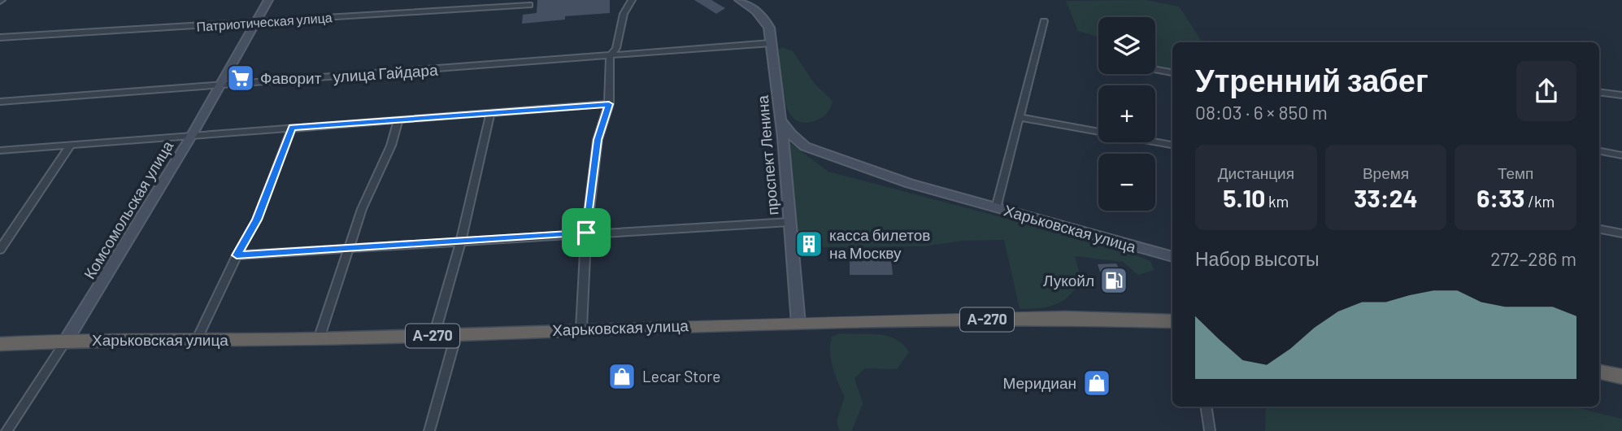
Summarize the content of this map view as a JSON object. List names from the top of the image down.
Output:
{
  "streets": {
    "highway": ["Харьковская улица", "А-270"],
    "main road": ["проспект Ленина", "Комсомольская улица"],
    "street": ["Патриотическая улица", "улица Гайдара"]
  },
  "crossings": [
    ["Патриотическая улица", "Комсомольская улица"],
    ["улица Гайдара", "проспект Ленина"],
    ["улица Гайдара", "Комсомольская улица"],
    ["проспект Ленина", "Харьковская улица"],
    ["Комсомольская улица", "Харьковская улица"]
  ],
  "places": {
    "supermarket": ["Фаворит"],
    "building": ["касса билетов на Москву"],
    "fuel station": ["Лукойл"],
    "shop": ["Lecar Store", "Меридиан"]
  },
  "page": {
    "map_buttons": ["+", "−"],
    "heading": ["Утренний забег", "08:03 · 6 × 850 m"],
    "stats": [
      ["Дистанция", "5.10 km"],
      ["Время", "33:24"],
      ["Темп", "6:33 /km"]
    ],
    "chart": ["Набор высоты", "272–286 m"]
  }
}
